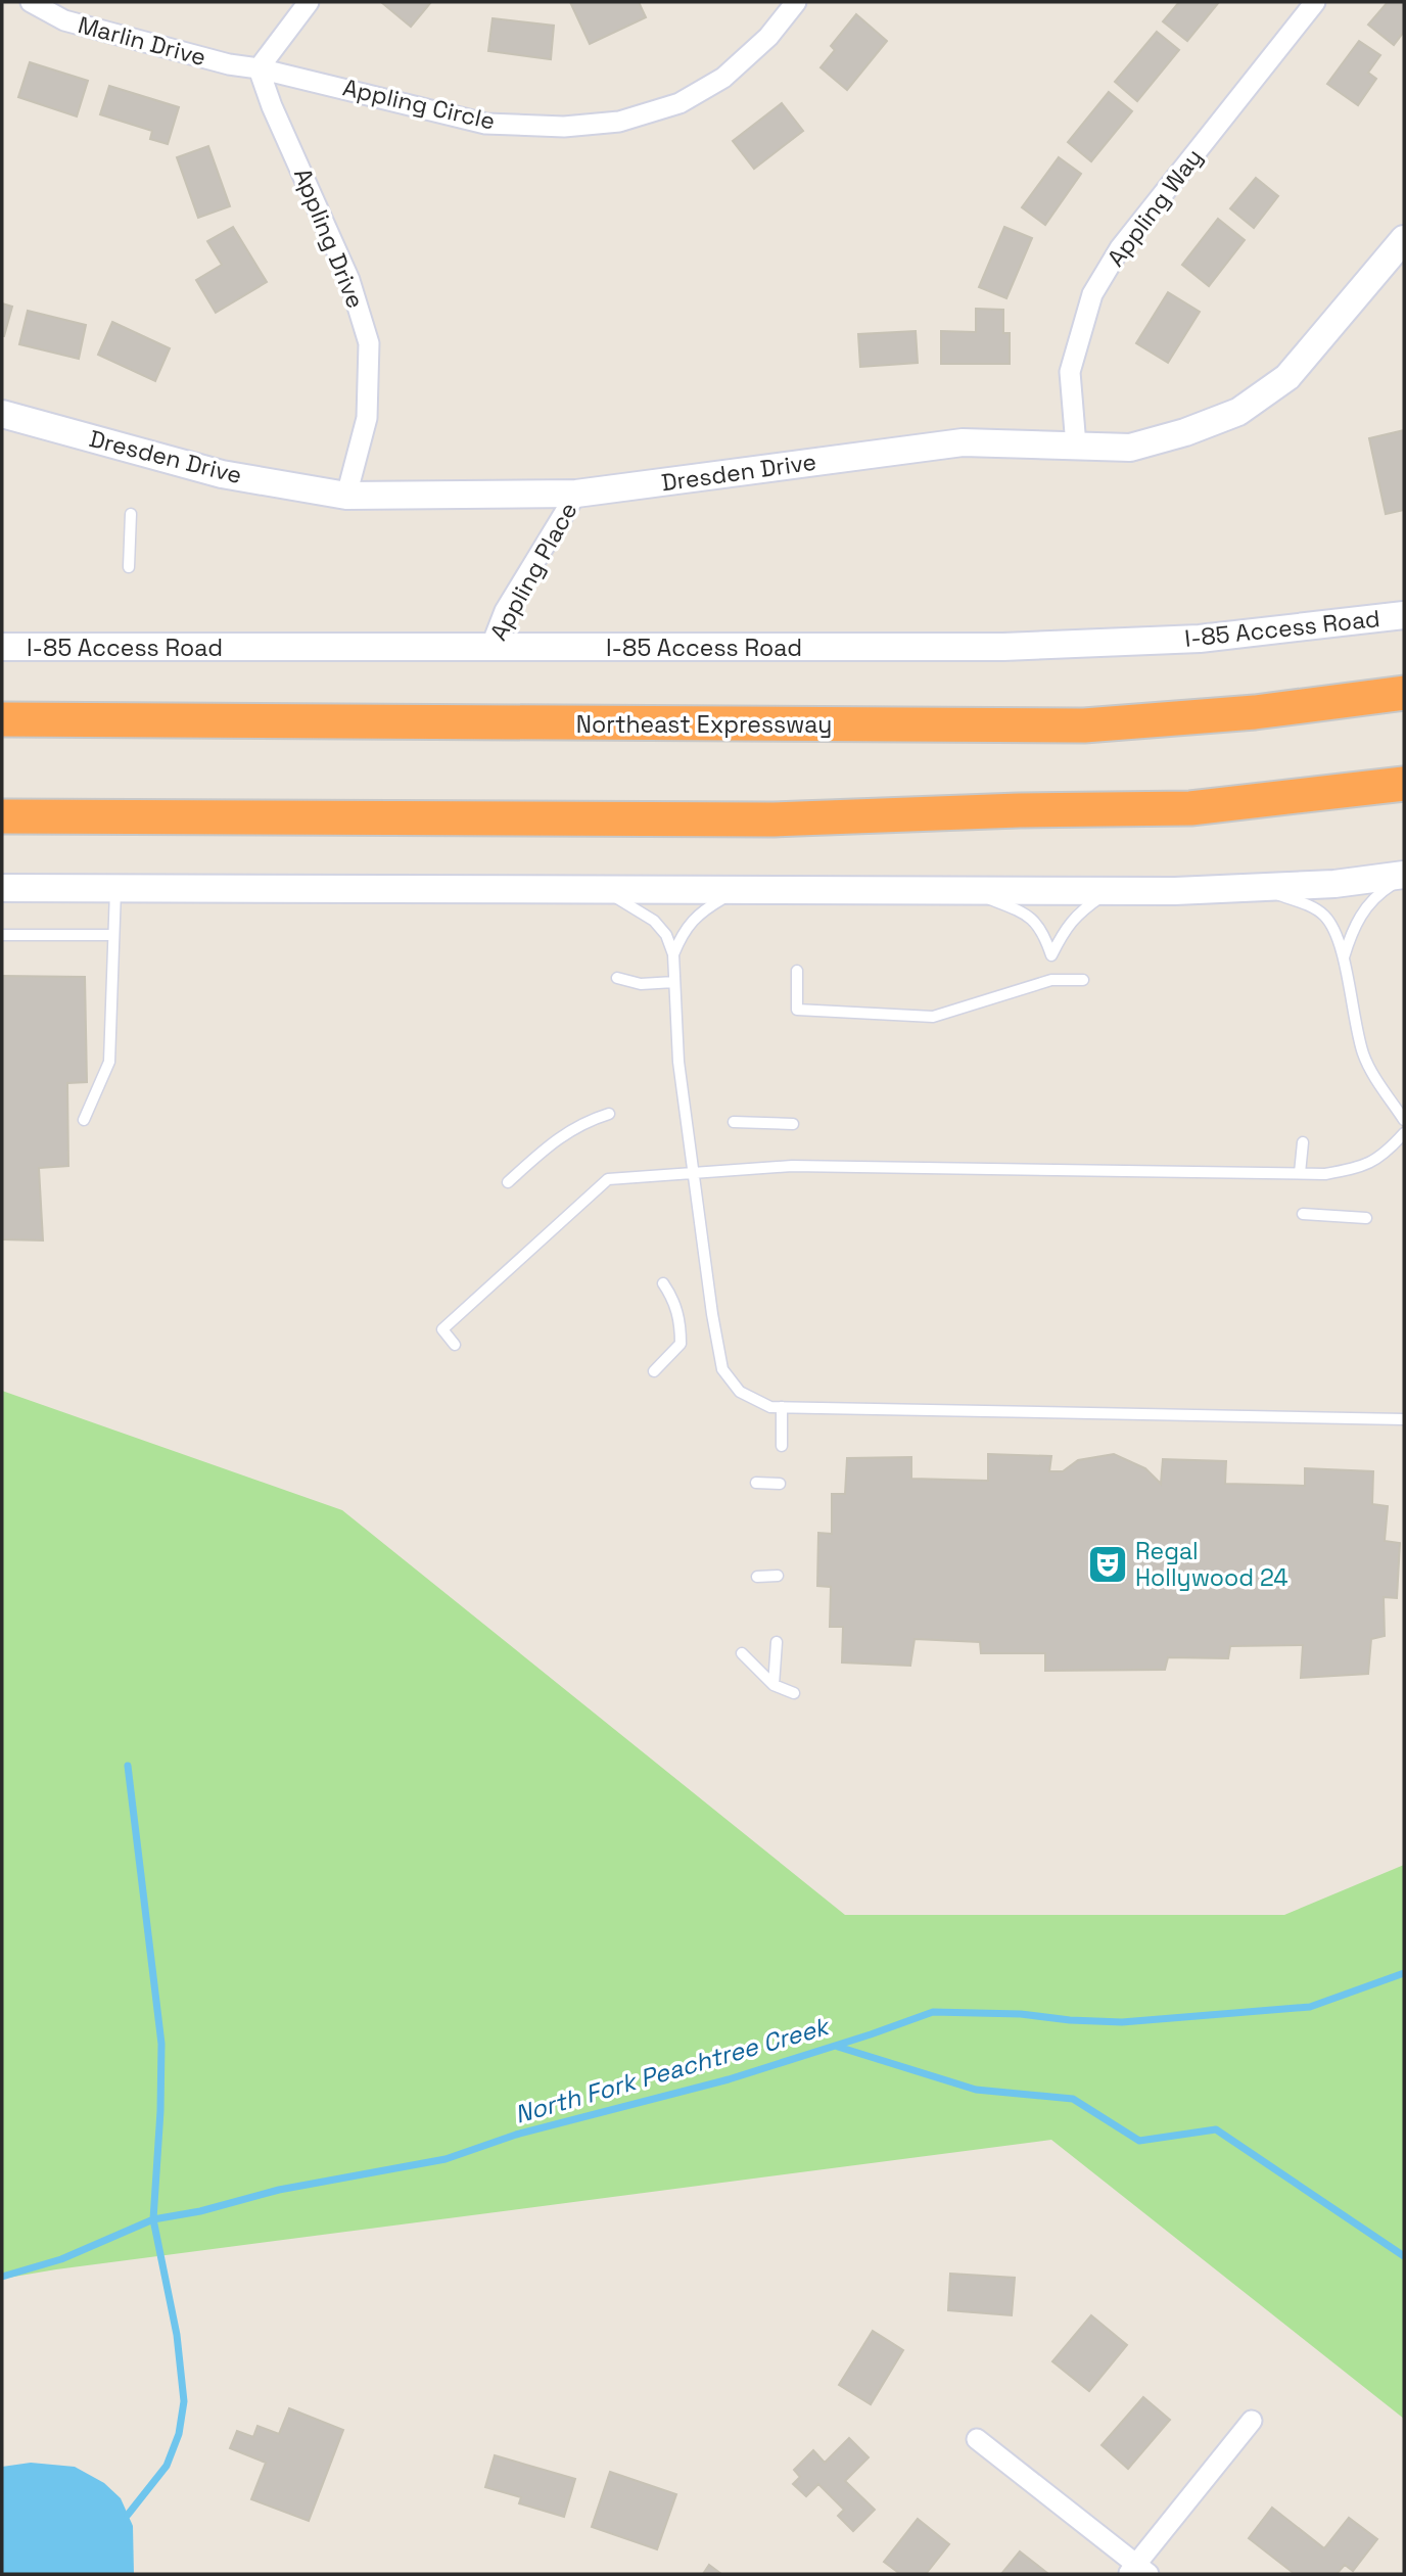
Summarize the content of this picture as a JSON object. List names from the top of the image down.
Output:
{
  "streets": {
    "highway": ["Northeast Expressway"],
    "main road": ["Dresden Drive", "I-85 Access Road"],
    "street": [
      "Marlin Drive",
      "Appling Circle",
      "Appling Way",
      "Appling Drive",
      "Appling Place"
    ]
  },
  "crossings": [
    ["Marlin Drive", "Appling Circle"],
    ["Marlin Drive", "Appling Drive"],
    ["Appling Circle", "Appling Drive"],
    ["Appling Way", "Dresden Drive"],
    ["Appling Drive", "Dresden Drive"],
    ["Dresden Drive", "Appling Place"],
    ["Appling Place", "I-85 Access Road"]
  ],
  "water": ["North Fork Peachtree Creek"],
  "places": {
    "theatre": ["Regal Hollywood 24"]
  }
}
